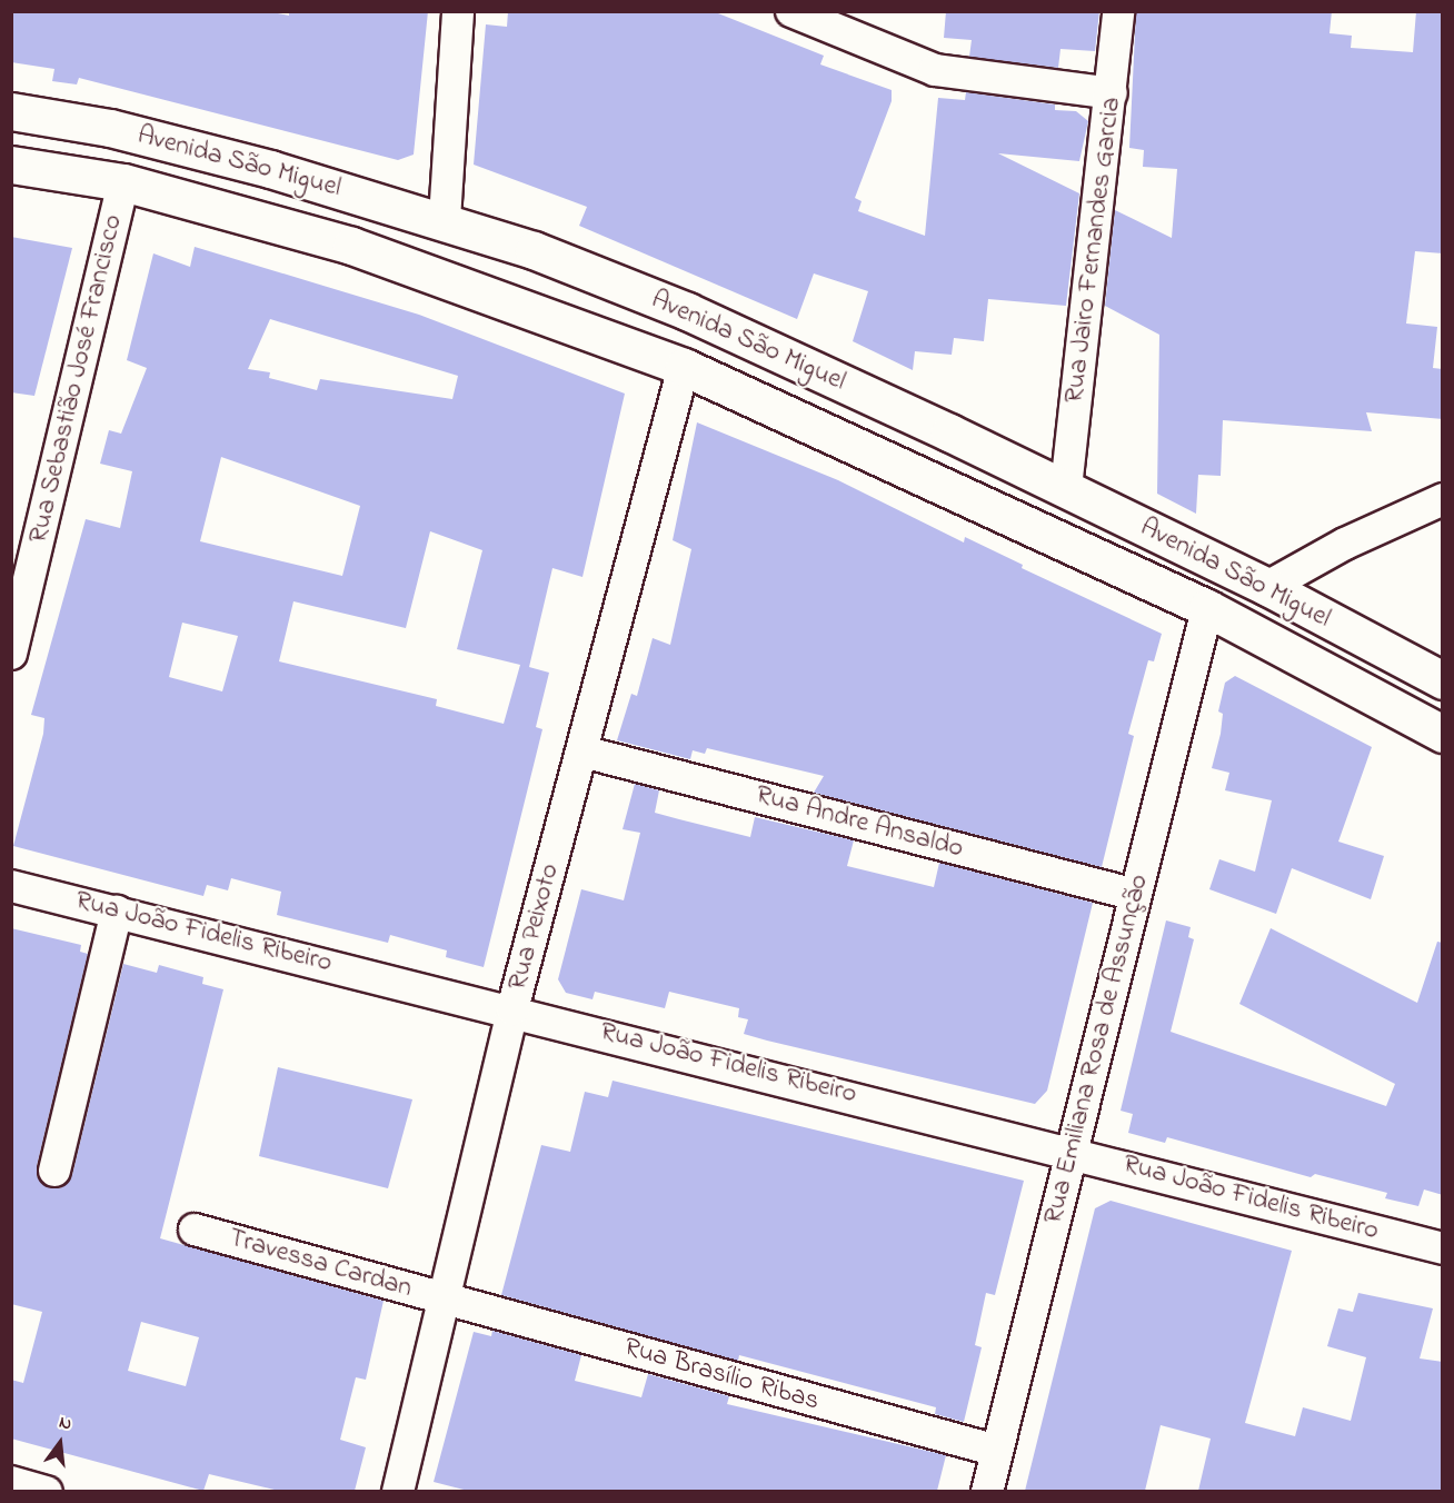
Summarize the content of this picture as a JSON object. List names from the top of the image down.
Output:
{
  "streets": {
    "main road": ["Avenida São Miguel"],
    "street": [
      "Rua Jairo Fernandes Garcia",
      "Rua Sebastião José Francisco",
      "Rua Andre Ansaldo",
      "Rua Peixoto",
      "Rua João Fidelis Ribeiro",
      "Rua Emiliana Rosa de Assunção",
      "Travessa Cardan",
      "Rua Brasílio Ribas"
    ]
  },
  "crossings": [
    ["Avenida São Miguel", "Rua Jairo Fernandes Garcia"],
    ["Avenida São Miguel", "Rua Sebastião José Francisco"],
    ["Avenida São Miguel", "Rua Peixoto"],
    ["Avenida São Miguel", "Rua Emiliana Rosa de Assunção"],
    ["Rua Andre Ansaldo", "Rua Peixoto"],
    ["Rua Andre Ansaldo", "Rua Emiliana Rosa de Assunção"],
    ["Rua Peixoto", "Rua João Fidelis Ribeiro"],
    ["Rua Peixoto", "Travessa Cardan"],
    ["Rua Peixoto", "Rua Brasílio Ribas"],
    ["Rua João Fidelis Ribeiro", "Rua Emiliana Rosa de Assunção"],
    ["Rua Emiliana Rosa de Assunção", "Rua Brasílio Ribas"],
    ["Travessa Cardan", "Rua Brasílio Ribas"]
  ],
  "north": "top"
}
